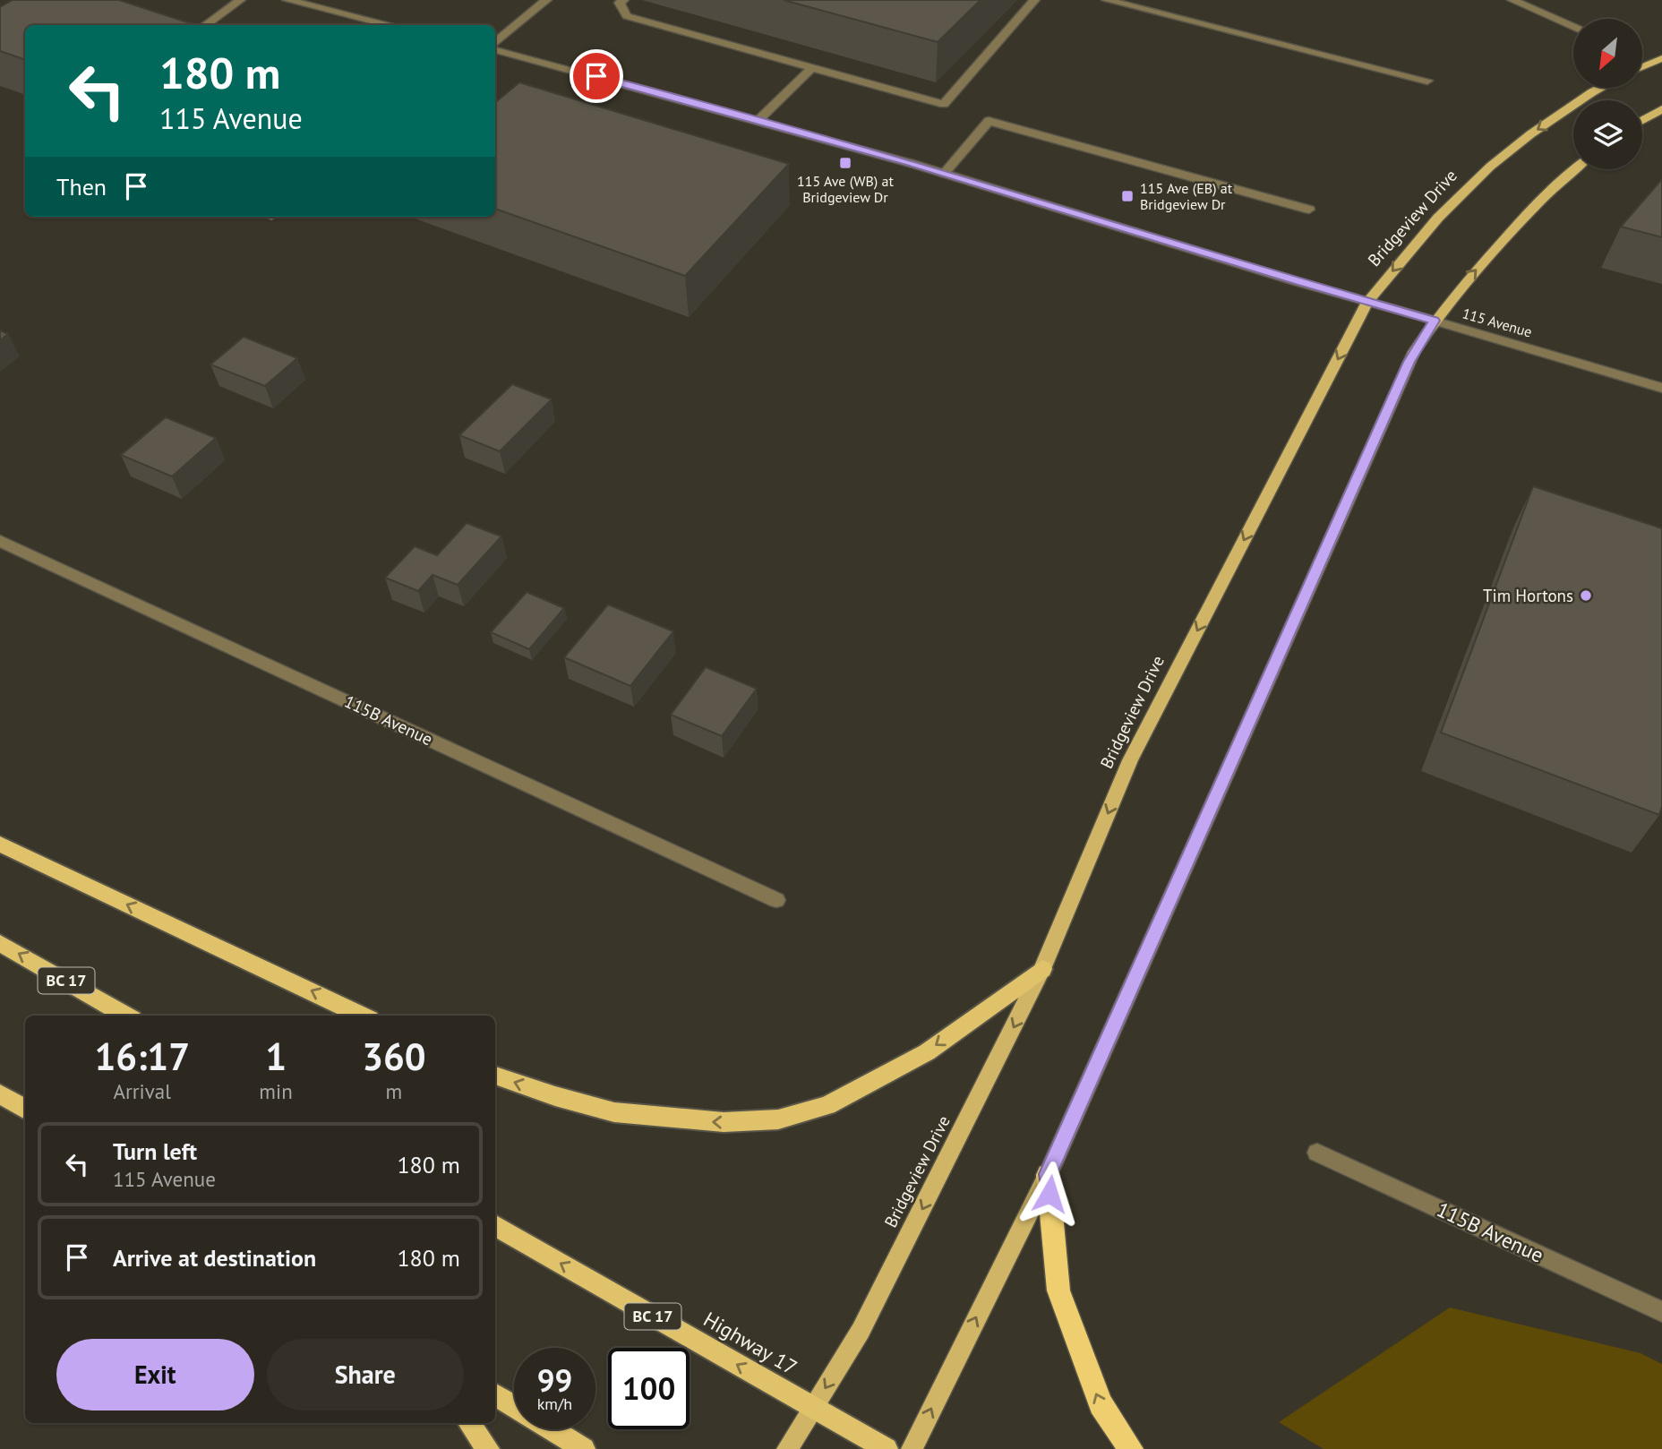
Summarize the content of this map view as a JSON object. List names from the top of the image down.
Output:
{
  "streets": {
    "highway": ["BC 17", "Highway 17"],
    "main road": ["Bridgeview Drive"],
    "street": ["115 Avenue", "115B Avenue"]
  },
  "crossings": [
    ["Bridgeview Drive", "115 Avenue"],
    ["Bridgeview Drive", "Highway 17"]
  ],
  "one_way": ["Highway 17"],
  "places": {
    "transit": ["115 Ave (WB) at Bridgeview Dr", "115 Ave (EB) at Bridgeview Dr"],
    "other": ["Tim Hortons"]
  },
  "north": "bottom left",
  "page": {
    "turn": ["180 m", "115 Avenue"],
    "then": "Then",
    "eta": [
      "16:17",
      "Arrival",
      "1",
      "min",
      "360",
      "m"
    ],
    "list": [
      {
        "name": "Turn left",
        "note": "115 Avenue",
        "value": "180 m"
      },
      {
        "name": "Arrive at destination",
        "value": "180 m"
      }
    ],
    "buttons": ["Exit", "Share"],
    "speed": "99 km/h",
    "limit": "100"
  }
}
